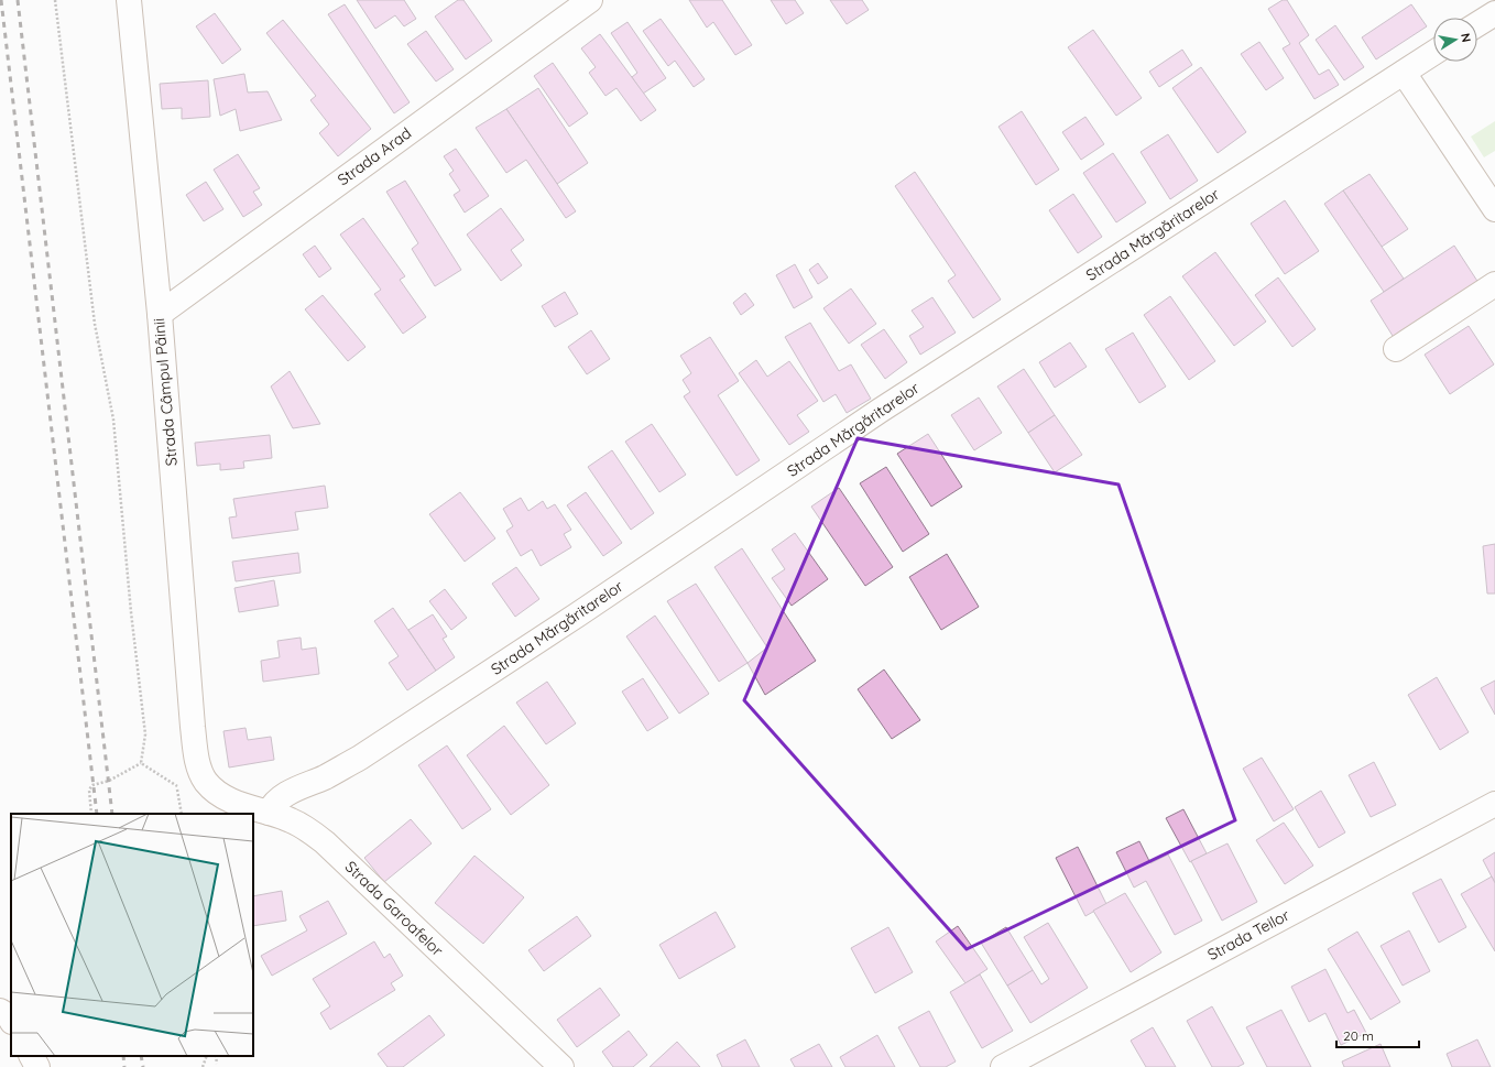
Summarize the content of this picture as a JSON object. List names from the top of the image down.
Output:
{
  "streets": {
    "street": [
      "Strada Arad",
      "Strada Mărgăritarelor",
      "Strada Câmpul Pâinii",
      "Strada Garoafelor",
      "Strada Teilor"
    ]
  },
  "crossings": [
    ["Strada Arad", "Strada Câmpul Pâinii"],
    ["Strada Mărgăritarelor", "Strada Garoafelor"],
    ["Strada Câmpul Pâinii", "Strada Garoafelor"]
  ],
  "scale_bar": "20 m",
  "north": "right"
}
